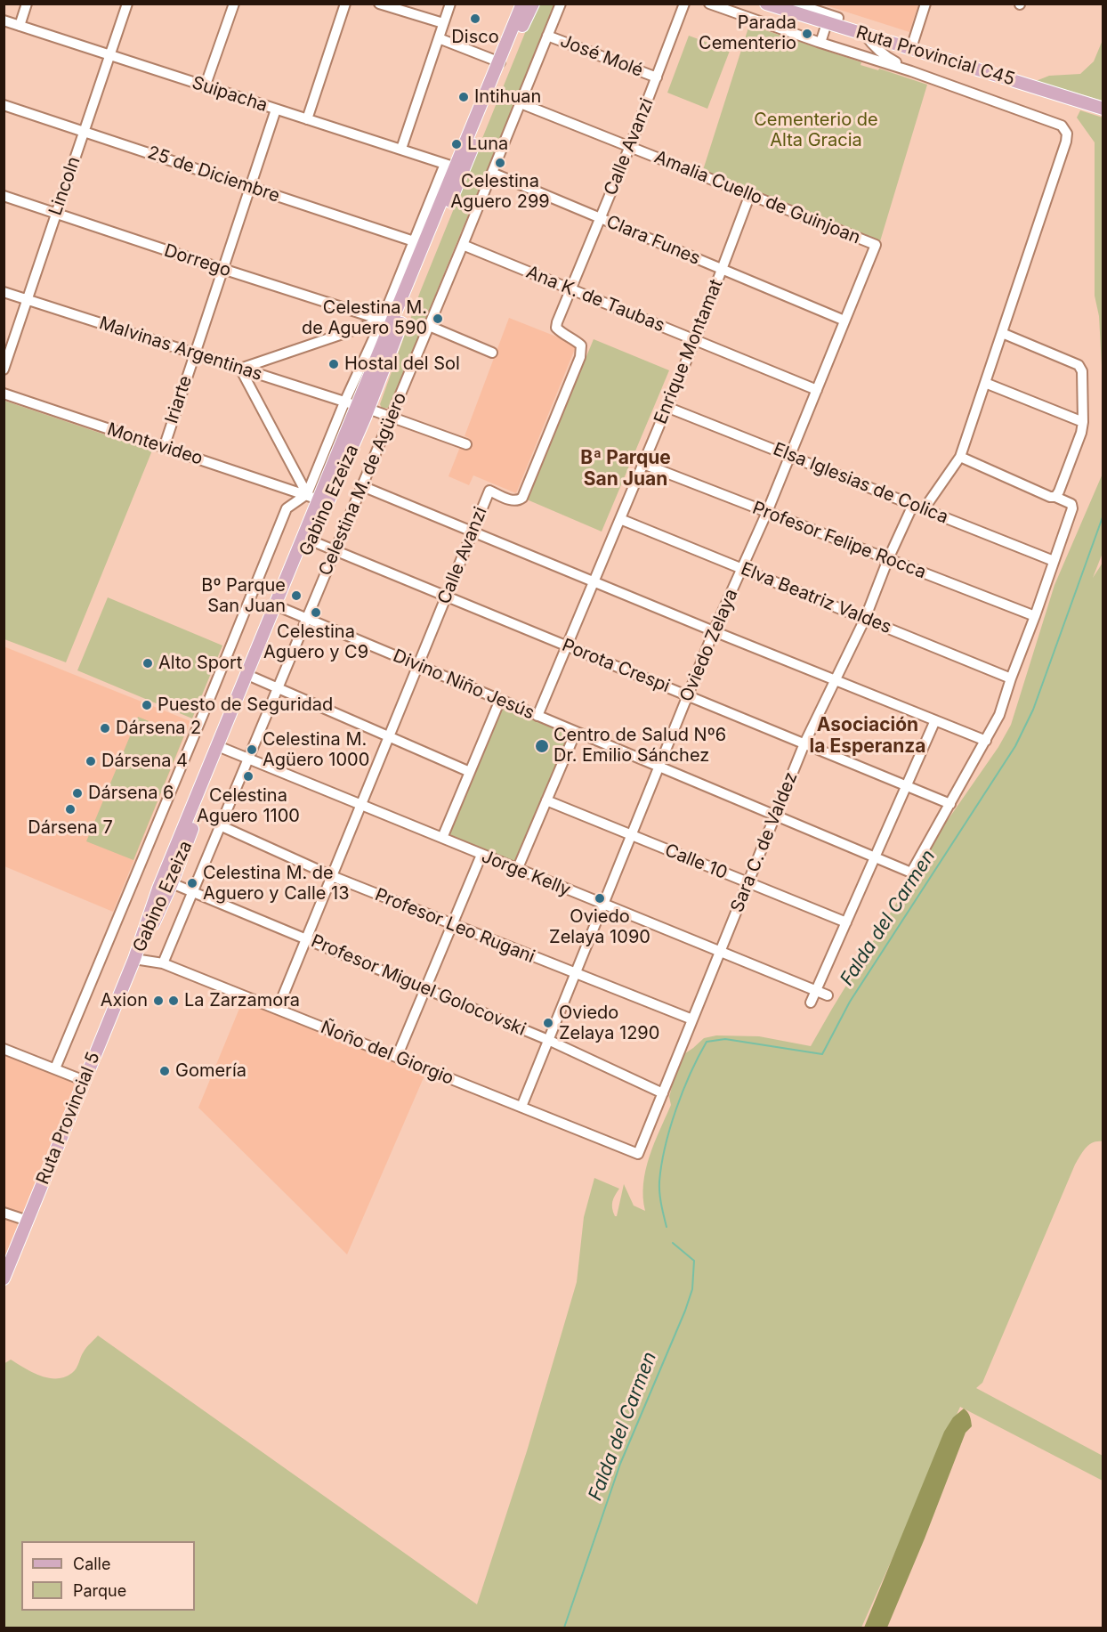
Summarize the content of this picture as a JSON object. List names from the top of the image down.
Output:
{
  "streets": {
    "main road": ["Ruta Provincial C45", "Gabino Ezeiza", "Ruta Provincial 5"],
    "street": [
      "José Molé",
      "Suipacha",
      "Calle Avanzi",
      "25 de Diciembre",
      "Lincoln",
      "Amalia Cuello de Guinjoan",
      "Clara Funes",
      "Dorrego",
      "Ana K. de Taubas",
      "Malvinas Argentinas",
      "Enrique Montamat",
      "Iriarte",
      "Montevideo",
      "Elsa Iglesias de Colica",
      "Celestina M. de Agüero",
      "Profesor Felipe Rocca",
      "Elva Beatriz Valdes",
      "Oviedo Zelaya",
      "Porota Crespi",
      "Divino Niño Jesús",
      "Sara C. de Valdez",
      "Calle 10",
      "Jorge Kelly",
      "Profesor Leo Rugani",
      "Profesor Miguel Golocovski",
      "Ñoño del Giorgio"
    ]
  },
  "crossings": [
    ["José Molé", "Calle Avanzi"],
    ["José Molé", "Celestina M. de Agüero"],
    ["Suipacha", "Lincoln"],
    ["Suipacha", "Iriarte"],
    ["Suipacha", "Gabino Ezeiza"],
    ["Calle Avanzi", "Amalia Cuello de Guinjoan"],
    ["Calle Avanzi", "Clara Funes"],
    ["Calle Avanzi", "Ana K. de Taubas"],
    ["Calle Avanzi", "Porota Crespi"],
    ["Calle Avanzi", "Divino Niño Jesús"],
    ["Calle Avanzi", "Jorge Kelly"],
    ["Calle Avanzi", "Profesor Leo Rugani"],
    ["Calle Avanzi", "Profesor Miguel Golocovski"],
    ["Calle Avanzi", "Ñoño del Giorgio"],
    ["25 de Diciembre", "Lincoln"],
    ["25 de Diciembre", "Iriarte"],
    ["25 de Diciembre", "Gabino Ezeiza"],
    ["Lincoln", "Dorrego"],
    ["Lincoln", "Malvinas Argentinas"],
    ["Amalia Cuello de Guinjoan", "Enrique Montamat"],
    ["Amalia Cuello de Guinjoan", "Celestina M. de Agüero"],
    ["Amalia Cuello de Guinjoan", "Oviedo Zelaya"],
    ["Clara Funes", "Enrique Montamat"],
    ["Clara Funes", "Celestina M. de Agüero"],
    ["Clara Funes", "Oviedo Zelaya"],
    ["Dorrego", "Iriarte"],
    ["Dorrego", "Gabino Ezeiza"],
    ["Ana K. de Taubas", "Enrique Montamat"],
    ["Ana K. de Taubas", "Celestina M. de Agüero"],
    ["Ana K. de Taubas", "Oviedo Zelaya"],
    ["Malvinas Argentinas", "Iriarte"],
    ["Malvinas Argentinas", "Celestina M. de Agüero"],
    ["Malvinas Argentinas", "Gabino Ezeiza"],
    ["Enrique Montamat", "Elsa Iglesias de Colica"],
    ["Enrique Montamat", "Profesor Felipe Rocca"],
    ["Enrique Montamat", "Elva Beatriz Valdes"],
    ["Enrique Montamat", "Porota Crespi"],
    ["Enrique Montamat", "Divino Niño Jesús"],
    ["Iriarte", "Montevideo"],
    ["Montevideo", "Gabino Ezeiza"],
    ["Elsa Iglesias de Colica", "Oviedo Zelaya"],
    ["Elsa Iglesias de Colica", "Sara C. de Valdez"],
    ["Celestina M. de Agüero", "Porota Crespi"],
    ["Celestina M. de Agüero", "Divino Niño Jesús"],
    ["Celestina M. de Agüero", "Jorge Kelly"],
    ["Celestina M. de Agüero", "Profesor Leo Rugani"],
    ["Celestina M. de Agüero", "Profesor Miguel Golocovski"],
    ["Celestina M. de Agüero", "Ñoño del Giorgio"],
    ["Gabino Ezeiza", "Porota Crespi"],
    ["Gabino Ezeiza", "Divino Niño Jesús"],
    ["Gabino Ezeiza", "Jorge Kelly"],
    ["Gabino Ezeiza", "Profesor Miguel Golocovski"],
    ["Gabino Ezeiza", "Ñoño del Giorgio"],
    ["Gabino Ezeiza", "Ruta Provincial 5"],
    ["Profesor Felipe Rocca", "Oviedo Zelaya"],
    ["Profesor Felipe Rocca", "Sara C. de Valdez"],
    ["Elva Beatriz Valdes", "Oviedo Zelaya"],
    ["Elva Beatriz Valdes", "Sara C. de Valdez"],
    ["Oviedo Zelaya", "Porota Crespi"],
    ["Oviedo Zelaya", "Divino Niño Jesús"],
    ["Oviedo Zelaya", "Calle 10"],
    ["Oviedo Zelaya", "Jorge Kelly"],
    ["Oviedo Zelaya", "Profesor Leo Rugani"],
    ["Oviedo Zelaya", "Profesor Miguel Golocovski"],
    ["Oviedo Zelaya", "Ñoño del Giorgio"],
    ["Porota Crespi", "Divino Niño Jesús"],
    ["Porota Crespi", "Sara C. de Valdez"],
    ["Divino Niño Jesús", "Sara C. de Valdez"],
    ["Sara C. de Valdez", "Calle 10"],
    ["Sara C. de Valdez", "Jorge Kelly"],
    ["Sara C. de Valdez", "Profesor Leo Rugani"],
    ["Sara C. de Valdez", "Profesor Miguel Golocovski"],
    ["Sara C. de Valdez", "Ñoño del Giorgio"],
    ["Ñoño del Giorgio", "Ruta Provincial 5"]
  ],
  "districts": ["Bª Parque San Juan", "Asociación la Esperanza"],
  "water": ["Falda del Carmen"],
  "parks": ["Cementerio de Alta Gracia"],
  "places": [
    "Disco",
    "Parada Cementerio",
    "Intihuan",
    "Luna",
    "Celestina Aguero 299",
    "Celestina M. de Aguero 590",
    "Hostal del Sol",
    "Bº Parque San Juan",
    "Celestina Aguero y C9",
    "Alto Sport",
    "Puesto de Seguridad",
    "Dársena 2",
    "Centro de Salud Nº6 Dr. Emilio Sánchez",
    "Celestina M. Agüero 1000",
    "Dársena 4",
    "Celestina Aguero 1100",
    "Dársena 6",
    "Dársena 7",
    "Celestina M. de Aguero y Calle 13",
    "Oviedo Zelaya 1090",
    "Axion",
    "La Zarzamora",
    "Oviedo Zelaya 1290",
    "Gomería"
  ],
  "legend": ["Calle", "Parque"]
}
